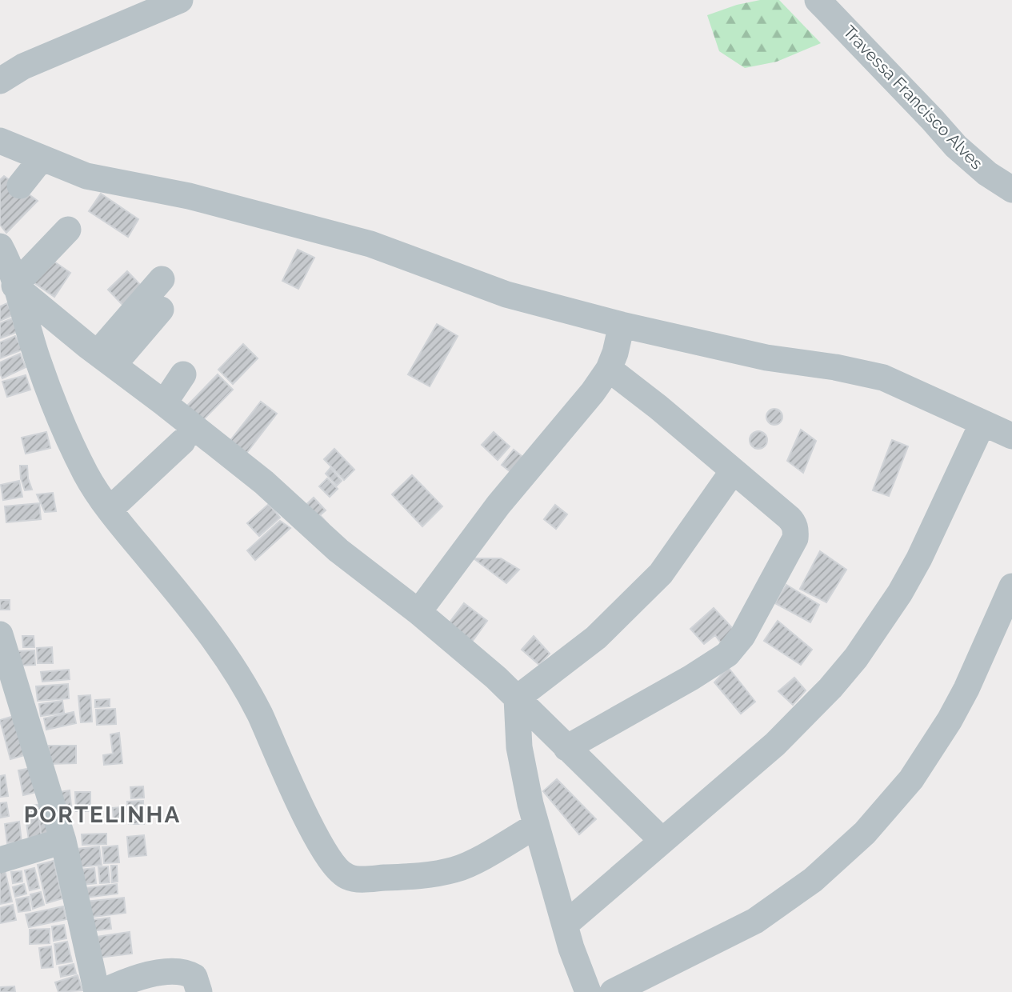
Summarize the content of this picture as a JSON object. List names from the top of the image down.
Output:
{
  "streets": {
    "street": ["Travessa Francisco Alves"]
  },
  "districts": ["PORTELINHA"]
}
